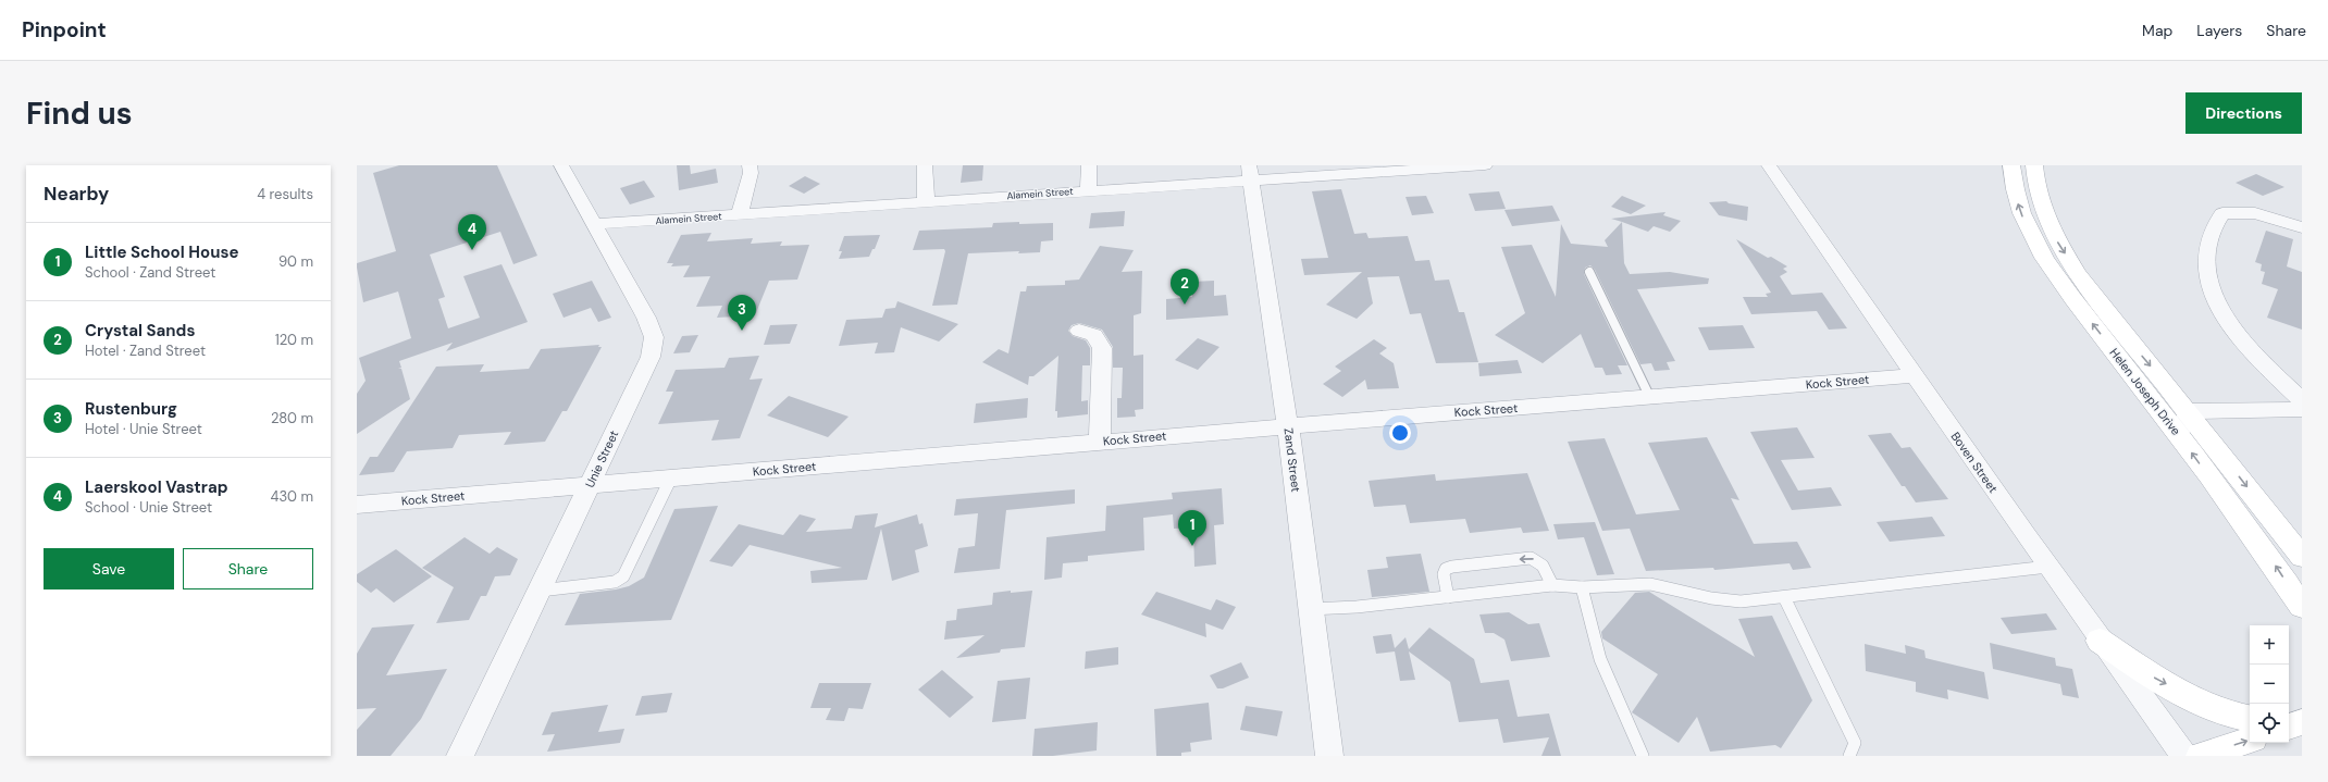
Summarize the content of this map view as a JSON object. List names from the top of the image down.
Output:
{
  "streets": {
    "street": [
      "Alamein Street",
      "Kock Street",
      "Helen Joseph Drive",
      "Unie Street",
      "Zand Street",
      "Boven Street"
    ]
  },
  "crossings": [
    ["Alamein Street", "Unie Street"],
    ["Alamein Street", "Zand Street"],
    ["Kock Street", "Unie Street"],
    ["Kock Street", "Zand Street"],
    ["Kock Street", "Boven Street"]
  ],
  "page": {
    "header": "Pinpoint",
    "nav": ["Map", "Layers", "Share"],
    "buttons": [
      "Directions",
      ["Save", "Share"]
    ],
    "title": "Find us",
    "heading": ["Nearby", "4 results"],
    "pins": [
      "4",
      "2",
      "3",
      "1"
    ],
    "list": [
      {
        "mark": "1",
        "name": "Little School House",
        "note": "School · Zand Street",
        "value": "90 m"
      },
      {
        "mark": "2",
        "name": "Crystal Sands",
        "note": "Hotel · Zand Street",
        "value": "120 m"
      },
      {
        "mark": "3",
        "name": "Rustenburg",
        "note": "Hotel · Unie Street",
        "value": "280 m"
      },
      {
        "mark": "4",
        "name": "Laerskool Vastrap",
        "note": "School · Unie Street",
        "value": "430 m"
      }
    ],
    "map_buttons": ["+", "−"]
  }
}
